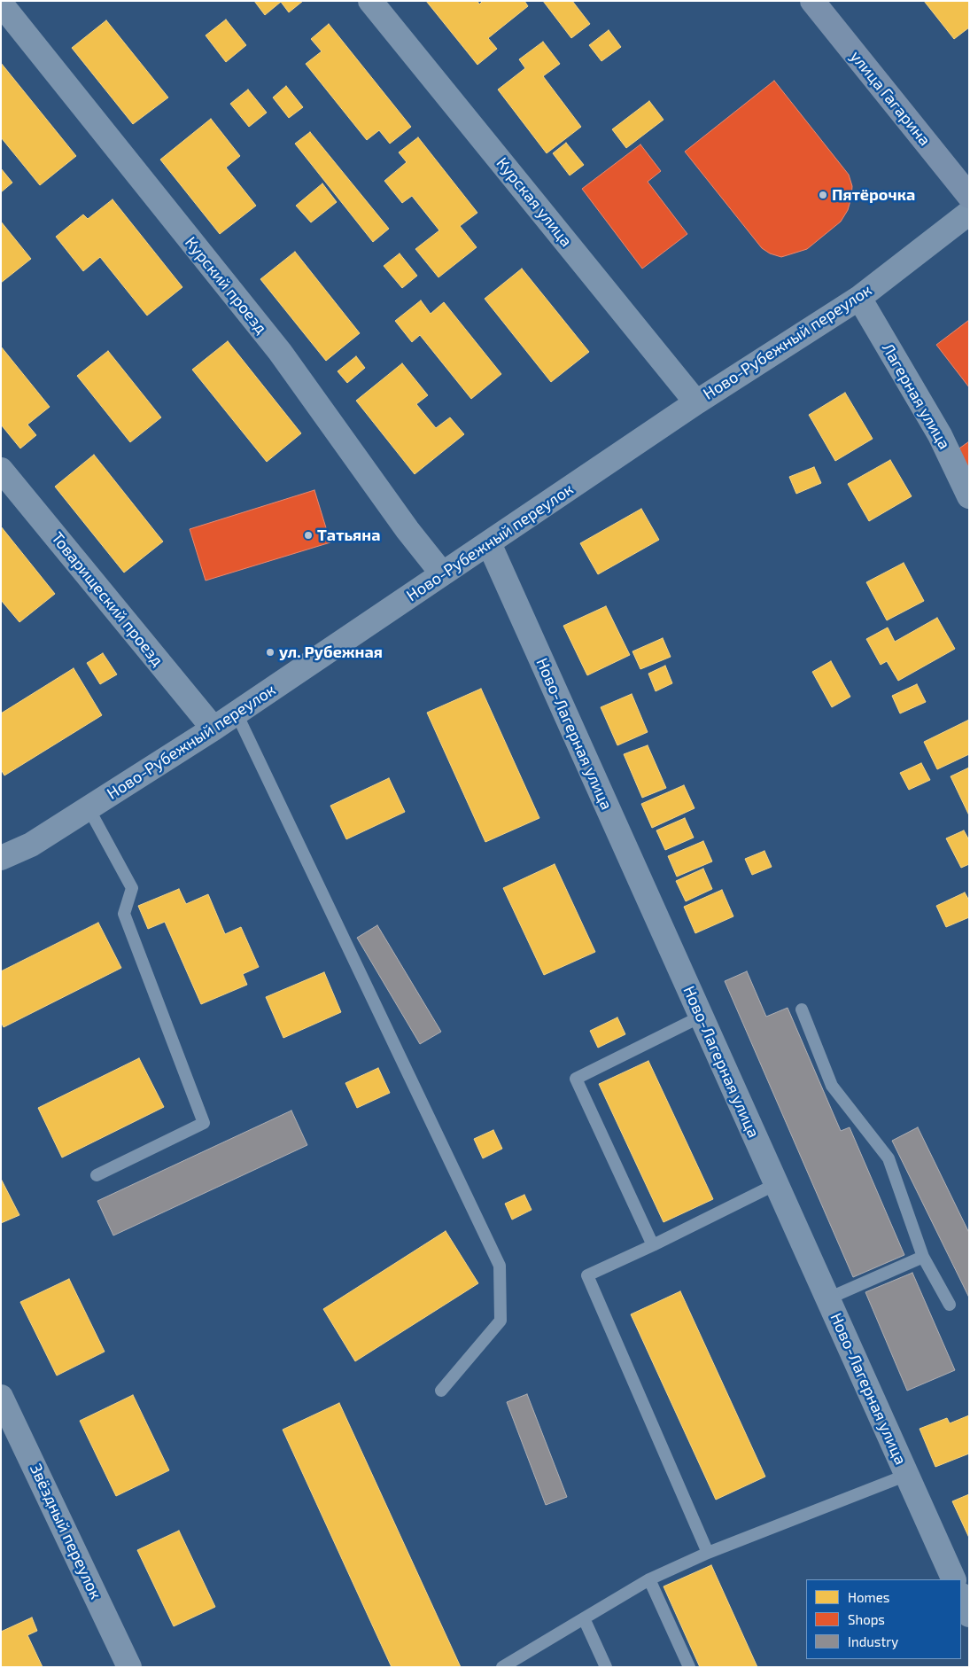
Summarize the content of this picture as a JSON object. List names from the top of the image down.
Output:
{
  "streets": {
    "main road": ["улица Гагарина"],
    "street": [
      "Курская улица",
      "Курский проезд",
      "Ново-Рубежный переулок",
      "Лагерная улица",
      "Товарищеский проезд",
      "Ново-Лагерная улица",
      "Звёздный переулок"
    ]
  },
  "crossings": [
    ["Курская улица", "Ново-Рубежный переулок"],
    ["Курский проезд", "Ново-Рубежный переулок"],
    ["Ново-Рубежный переулок", "Лагерная улица"],
    ["Ново-Рубежный переулок", "Товарищеский проезд"],
    ["Ново-Рубежный переулок", "Ново-Лагерная улица"]
  ],
  "places": ["Пятёрочка", "Татьяна", "ул. Рубежная"],
  "legend": ["Homes", "Shops", "Industry"]
}
